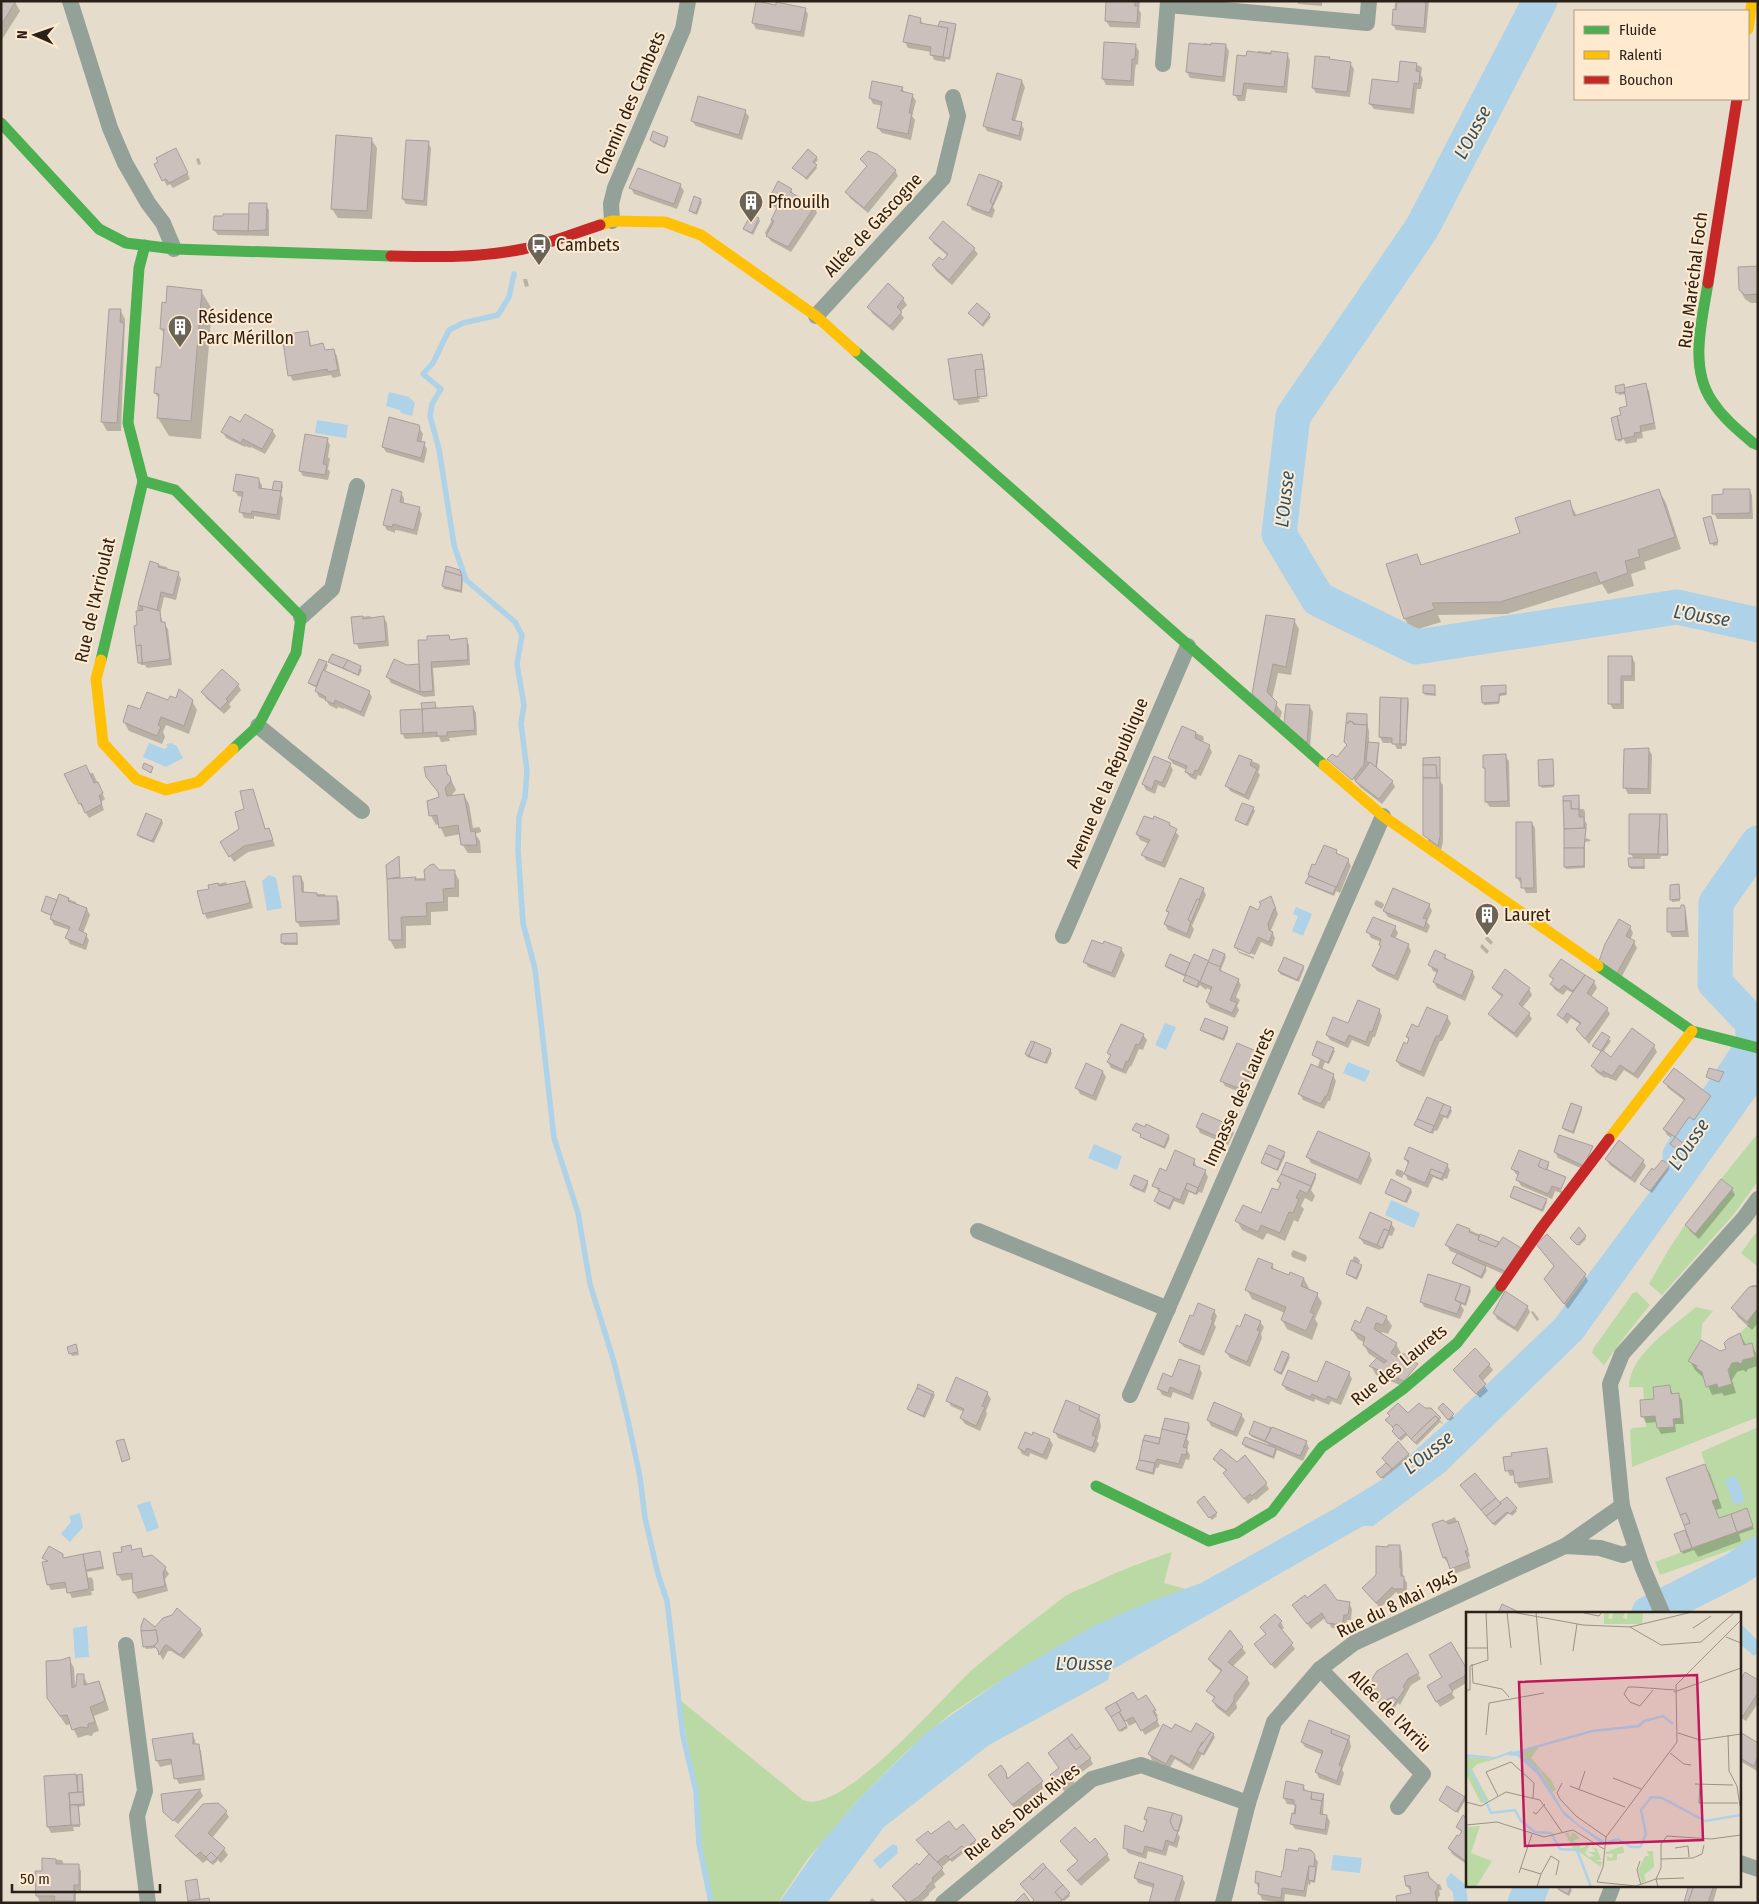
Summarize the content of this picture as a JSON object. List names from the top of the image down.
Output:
{
  "streets": {
    "street": [
      "Chemin des Cambets",
      "Allée de Gascogne",
      "Rue Maréchal Foch",
      "Rue de l'Arrioulat",
      "Avenue de la République",
      "Impasse des Laurets",
      "Rue des Laurets",
      "Rue du 8 Mai 1945",
      "Allée de l'Arrïu",
      "Rue des Deux Rives"
    ]
  },
  "crossings": [
    ["Rue du 8 Mai 1945", "Allée de l'Arrïu"],
    ["Rue du 8 Mai 1945", "Rue des Deux Rives"]
  ],
  "water": ["L'Ousse"],
  "places": {
    "building": ["Pfnouilh", "Résidence Parc Mérillon", "Lauret"],
    "bus stop": ["Cambets"]
  },
  "legend": ["Fluide", "Ralenti", "Bouchon"],
  "scale_bar": "50 m",
  "north": "left"
}
